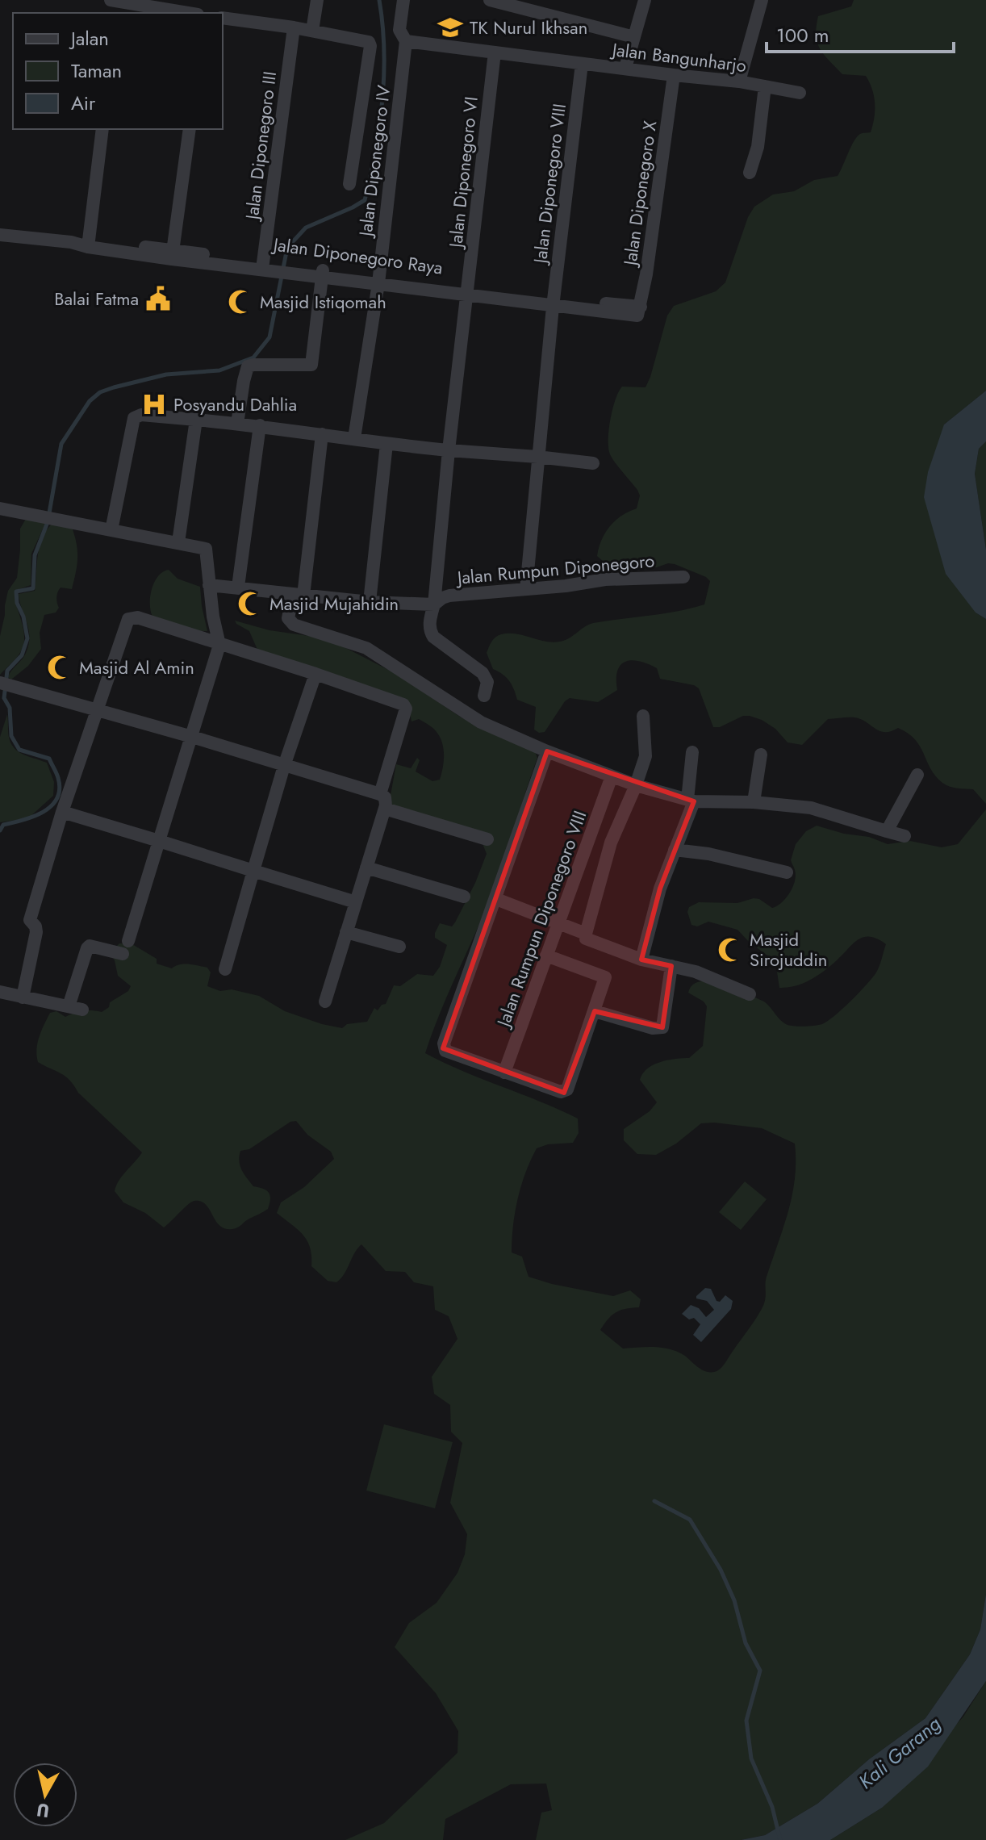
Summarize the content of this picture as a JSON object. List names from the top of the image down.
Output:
{
  "streets": {
    "street": [
      "Jalan Bangunharjo",
      "Jalan Diponegoro III",
      "Jalan Diponegoro IV",
      "Jalan Diponegoro VI",
      "Jalan Diponegoro VIII",
      "Jalan Diponegoro X",
      "Jalan Diponegoro Raya",
      "Jalan Rumpun Diponegoro",
      "Jalan Rumpun Diponegoro VIII"
    ]
  },
  "crossings": [
    ["Jalan Bangunharjo", "Jalan Diponegoro IV"],
    ["Jalan Bangunharjo", "Jalan Diponegoro VI"],
    ["Jalan Bangunharjo", "Jalan Diponegoro VIII"],
    ["Jalan Bangunharjo", "Jalan Diponegoro X"],
    ["Jalan Diponegoro III", "Jalan Diponegoro Raya"],
    ["Jalan Diponegoro IV", "Jalan Diponegoro Raya"],
    ["Jalan Diponegoro VI", "Jalan Diponegoro Raya"],
    ["Jalan Diponegoro VI", "Jalan Rumpun Diponegoro"],
    ["Jalan Diponegoro VIII", "Jalan Diponegoro Raya"],
    ["Jalan Diponegoro VIII", "Jalan Rumpun Diponegoro"],
    ["Jalan Diponegoro X", "Jalan Diponegoro Raya"]
  ],
  "water": ["Kali Garang"],
  "places": {
    "school or university": ["TK Nurul Ikhsan"],
    "public building": ["Balai Fatma"],
    "mosque": [
      "Masjid Istiqomah",
      "Masjid Mujahidin",
      "Masjid Al Amin",
      "Masjid Sirojuddin"
    ],
    "hospital": ["Posyandu Dahlia"]
  },
  "legend": ["Jalan", "Taman", "Air"],
  "scale_bar": "100 m",
  "north": "bottom"
}
